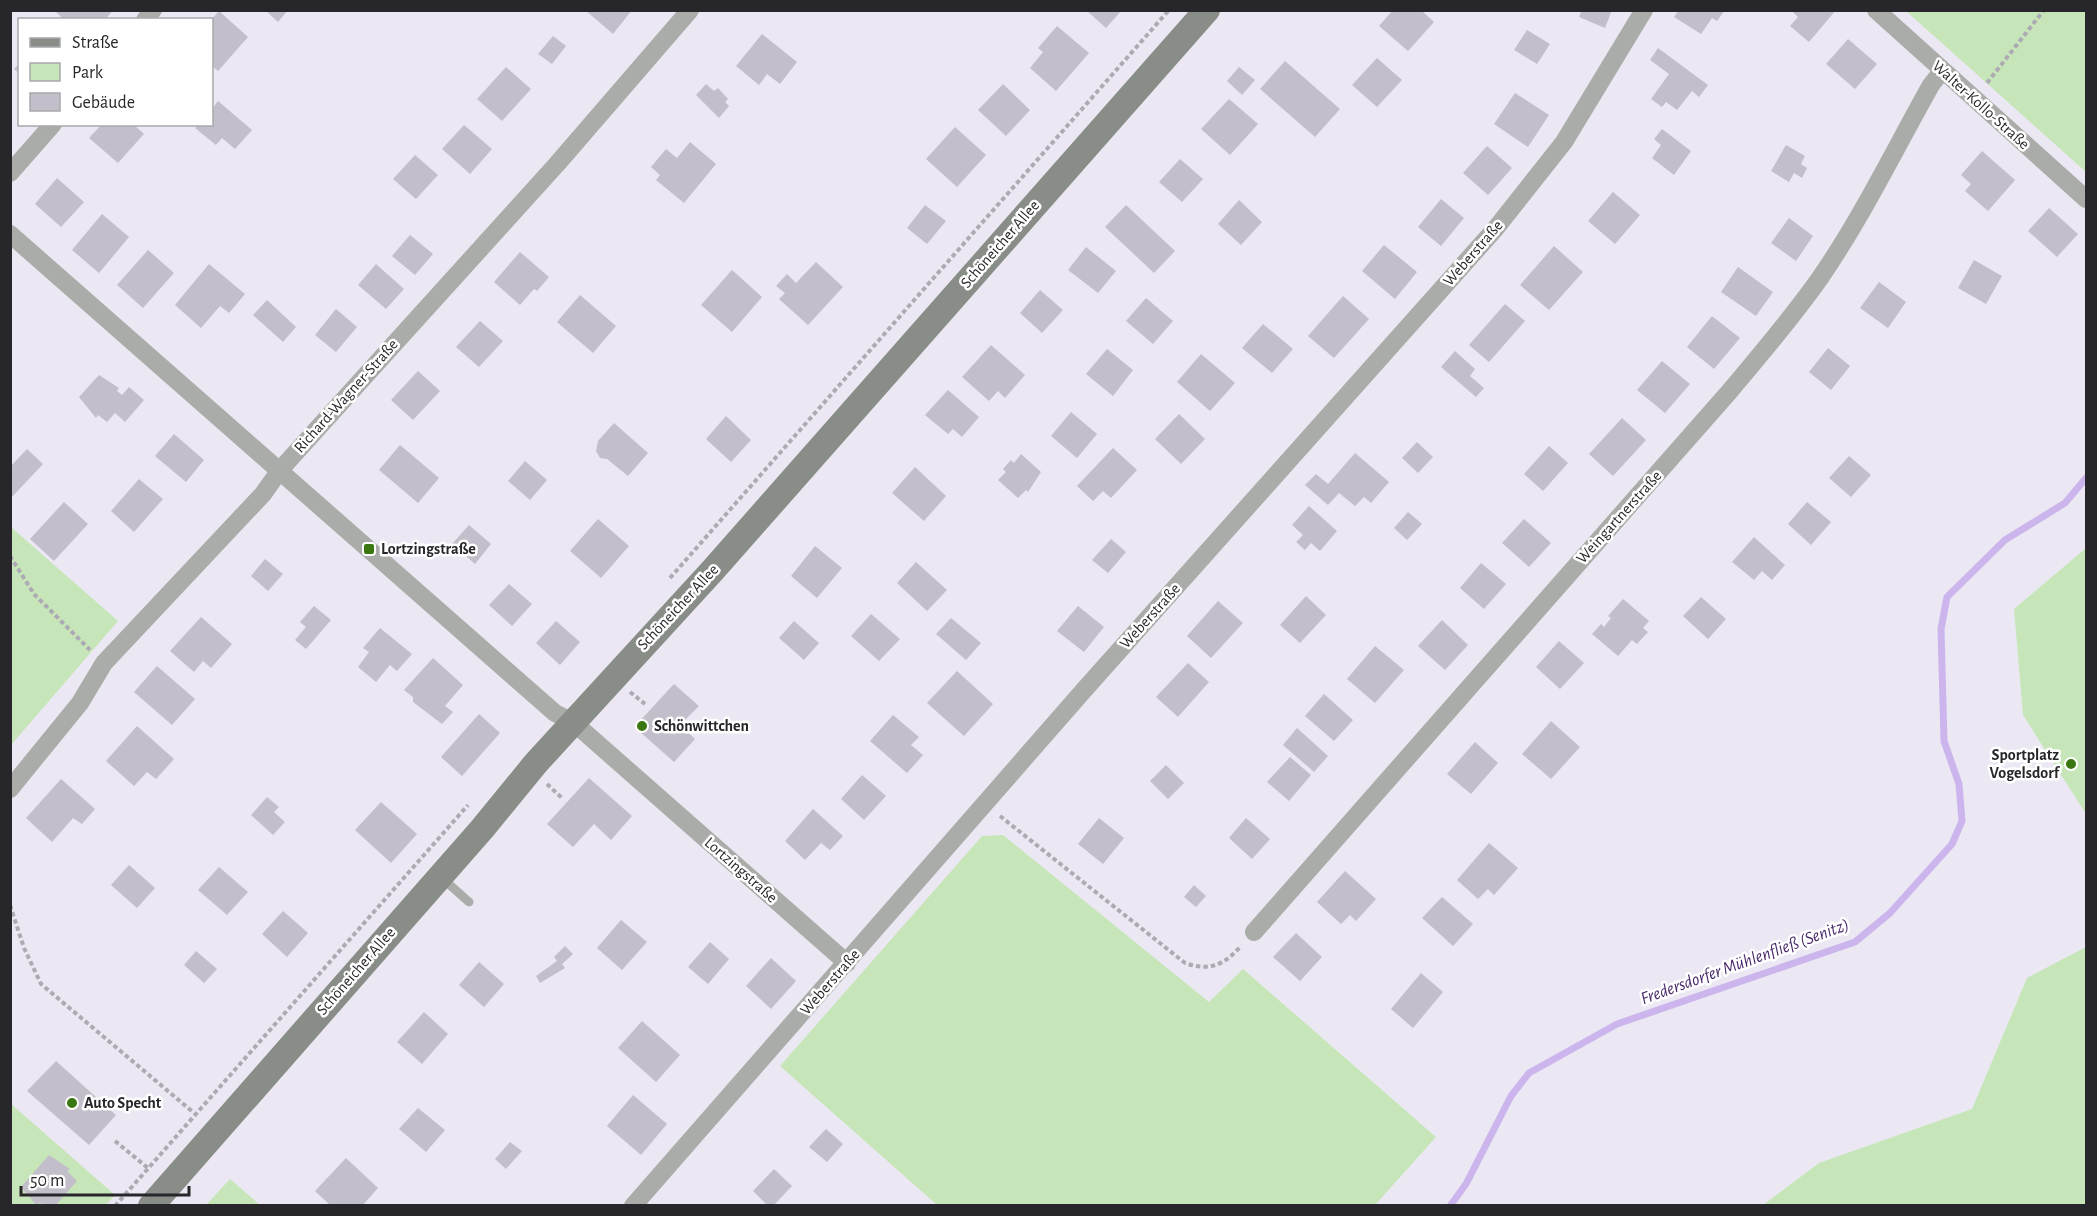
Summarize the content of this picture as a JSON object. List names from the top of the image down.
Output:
{
  "streets": {
    "street": [
      "Walter-Kollo-Straße",
      "Schöneicher Allee",
      "Weberstraße",
      "Richard-Wagner-Straße",
      "Weingartnerstraße",
      "Lortzingstraße"
    ]
  },
  "crossings": [
    ["Walter-Kollo-Straße", "Weingartnerstraße"],
    ["Schöneicher Allee", "Lortzingstraße"],
    ["Weberstraße", "Lortzingstraße"],
    ["Richard-Wagner-Straße", "Lortzingstraße"]
  ],
  "water": ["Fredersdorfer Mühlenfließ (Senitz)"],
  "places": {
    "transit": ["Lortzingstraße"],
    "other": ["Schönwittchen", "Sportplatz Vogelsdorf", "Auto Specht"]
  },
  "legend": ["Straße", "Park", "Gebäude"],
  "scale_bar": "50 m"
}
